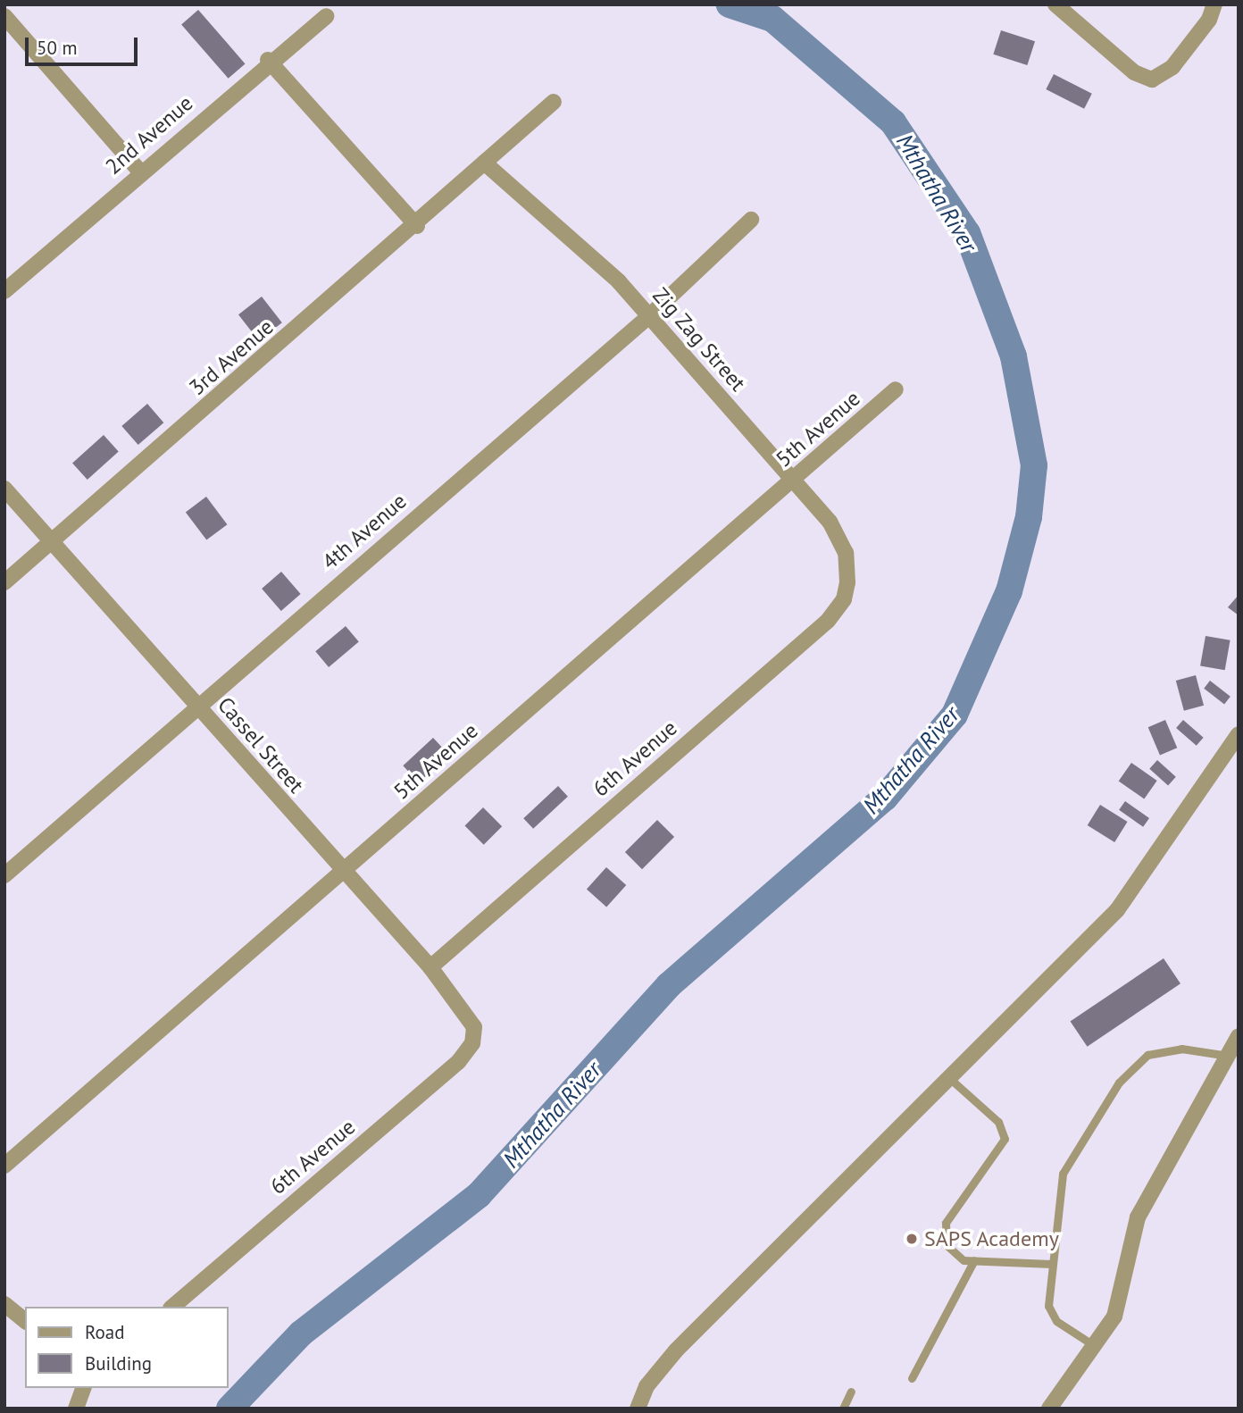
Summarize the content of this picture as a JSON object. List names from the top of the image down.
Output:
{
  "streets": {
    "street": [
      "2nd Avenue",
      "Zig Zag Street",
      "3rd Avenue",
      "5th Avenue",
      "4th Avenue",
      "Cassel Street",
      "6th Avenue"
    ]
  },
  "crossings": [
    ["Zig Zag Street", "3rd Avenue"],
    ["Zig Zag Street", "5th Avenue"],
    ["Zig Zag Street", "4th Avenue"],
    ["Zig Zag Street", "6th Avenue"],
    ["3rd Avenue", "Cassel Street"],
    ["5th Avenue", "Cassel Street"],
    ["4th Avenue", "Cassel Street"],
    ["Cassel Street", "6th Avenue"]
  ],
  "water": ["Mthatha River"],
  "places": ["SAPS Academy"],
  "legend": ["Road", "Building"],
  "scale_bar": "50 m"
}
